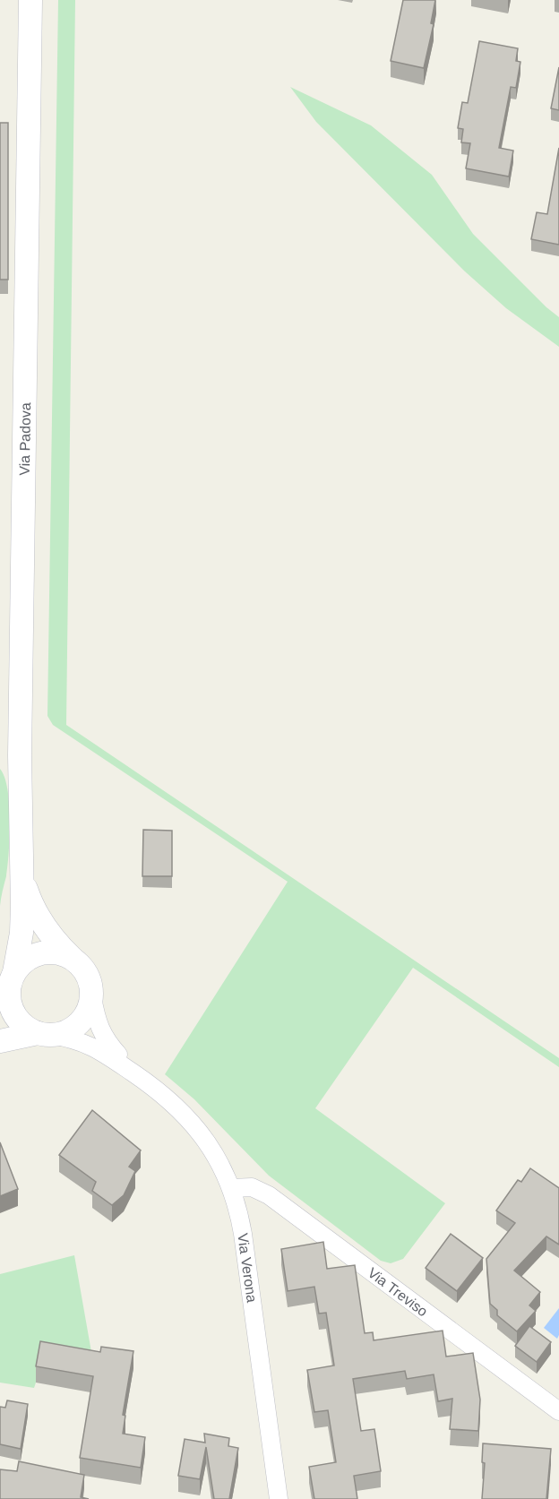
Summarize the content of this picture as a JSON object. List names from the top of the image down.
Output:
{
  "streets": {
    "street": ["Via Padova", "Via Verona", "Via Treviso"]
  },
  "crossings": [
    ["Via Padova", "Via Verona"],
    ["Via Verona", "Via Treviso"]
  ]
}
